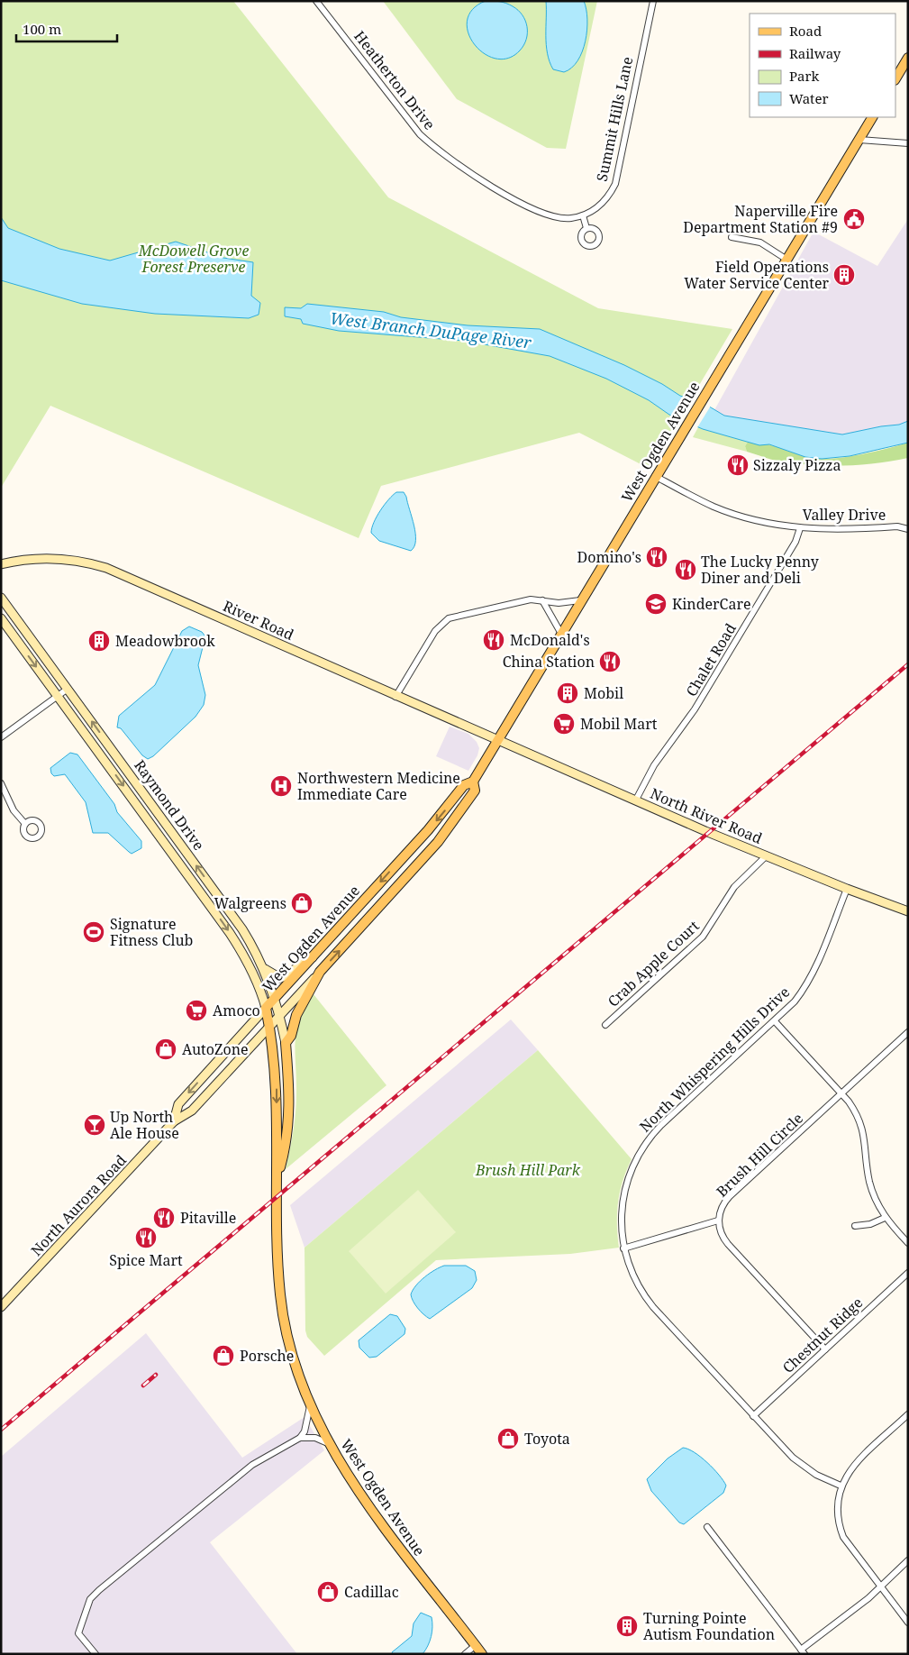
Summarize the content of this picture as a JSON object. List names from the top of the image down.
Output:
{
  "streets": {
    "main road": ["West Ogden Avenue", "North Aurora Road"],
    "street": [
      "Heatherton Drive",
      "Summit Hills Lane",
      "Valley Drive",
      "River Road",
      "Chalet Road",
      "Raymond Drive",
      "North River Road",
      "Crab Apple Court",
      "North Whispering Hills Drive",
      "Brush Hill Circle",
      "Chestnut Ridge"
    ]
  },
  "crossings": [
    ["Heatherton Drive", "Summit Hills Lane"],
    ["West Ogden Avenue", "Valley Drive"],
    ["West Ogden Avenue", "River Road"],
    ["West Ogden Avenue", "Raymond Drive"],
    ["West Ogden Avenue", "North River Road"],
    ["West Ogden Avenue", "North Aurora Road"],
    ["Valley Drive", "Chalet Road"],
    ["River Road", "North River Road"],
    ["Chalet Road", "North River Road"],
    ["Raymond Drive", "North Aurora Road"],
    ["North River Road", "Crab Apple Court"],
    ["North River Road", "North Whispering Hills Drive"],
    ["North Whispering Hills Drive", "Chestnut Ridge"],
    ["Brush Hill Circle", "Chestnut Ridge"]
  ],
  "water": ["West Branch DuPage River"],
  "parks": ["McDowell Grove Forest Preserve", "Brush Hill Park"],
  "places": {
    "public building": ["Naperville Fire Department Station #9"],
    "building": [
      "Field Operations Water Service Center",
      "Meadowbrook",
      "Mobil",
      "Turning Pointe Autism Foundation"
    ],
    "restaurant": [
      "Sizzaly Pizza",
      "Domino's",
      "The Lucky Penny Diner and Deli",
      "McDonald's",
      "China Station",
      "Pitaville",
      "Spice Mart"
    ],
    "school or university": ["KinderCare"],
    "supermarket": ["Mobil Mart", "Amoco"],
    "hospital": ["Northwestern Medicine Immediate Care"],
    "shop": [
      "Walgreens",
      "AutoZone",
      "Porsche",
      "Toyota",
      "Cadillac"
    ],
    "sports": ["Signature Fitness Club"],
    "bar": ["Up North Ale House"]
  },
  "legend": [
    "Road",
    "Railway",
    "Park",
    "Water"
  ],
  "scale_bar": "100 m"
}
